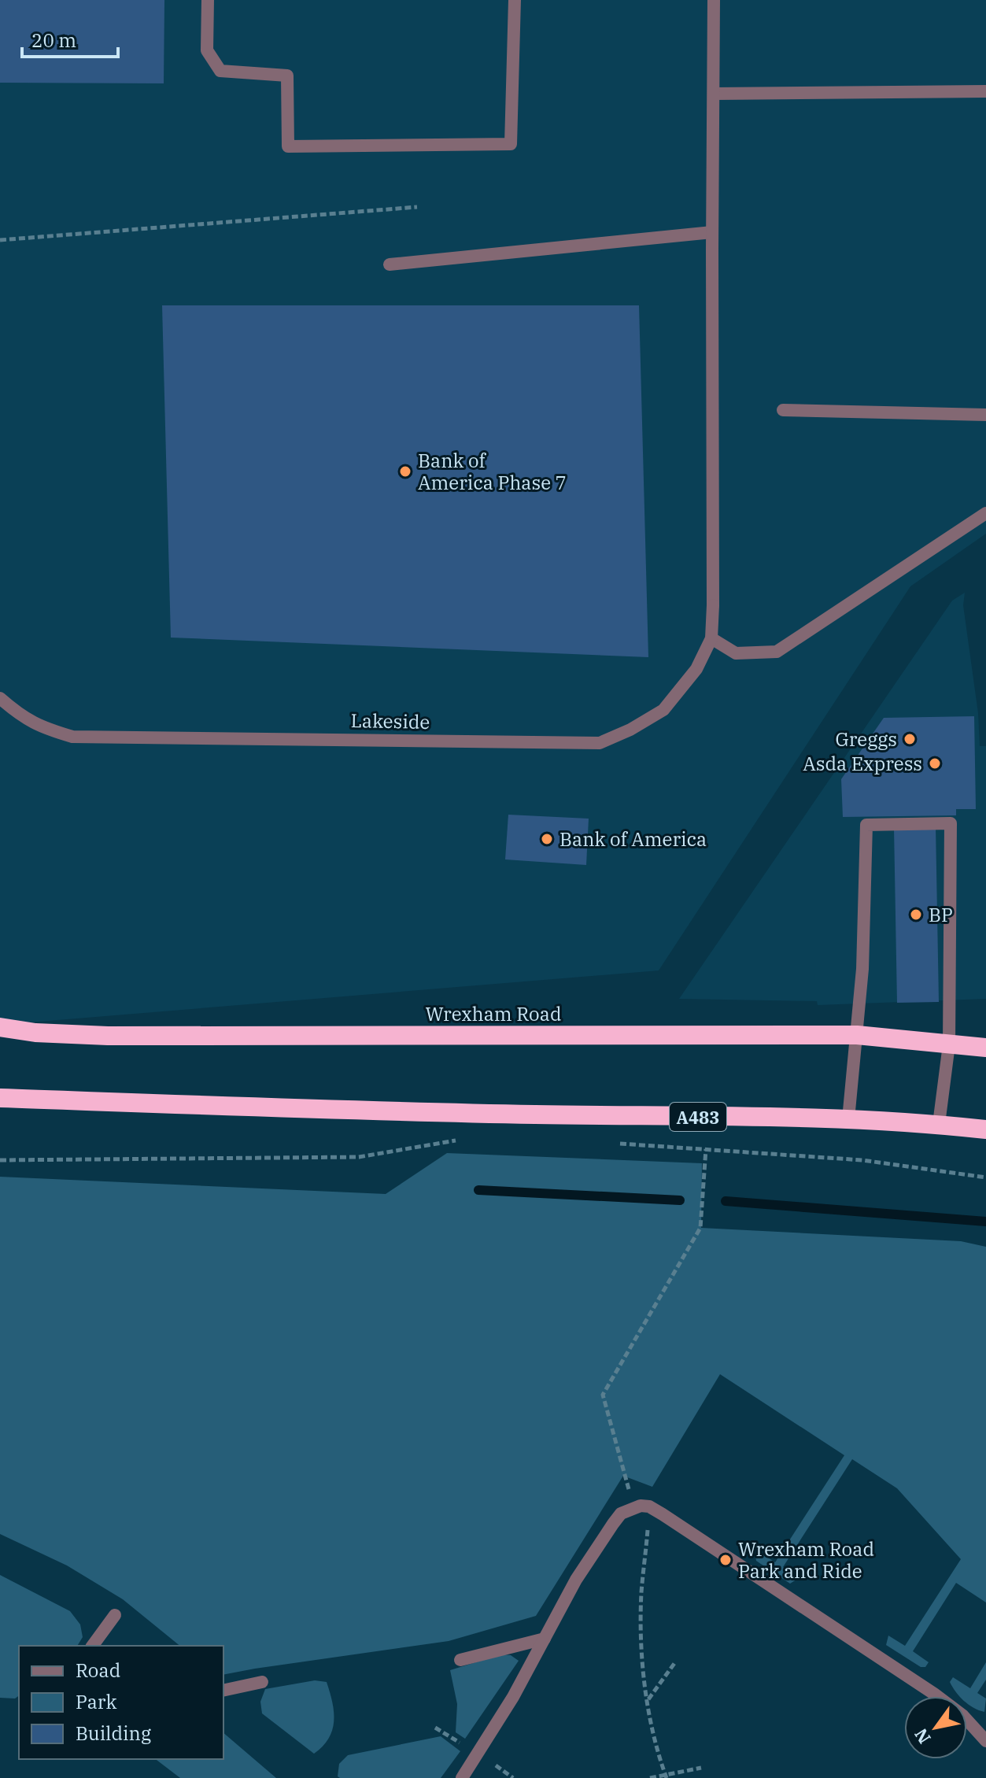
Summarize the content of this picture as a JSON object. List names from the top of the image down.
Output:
{
  "streets": {
    "highway": ["Wrexham Road", "A483"],
    "street": ["Lakeside"]
  },
  "places": [
    "Bank of America Phase 7",
    "Greggs",
    "Asda Express",
    "Bank of America",
    "BP",
    "Wrexham Road Park and Ride"
  ],
  "legend": ["Road", "Park", "Building"],
  "scale_bar": "20 m",
  "north": "bottom left"
}
